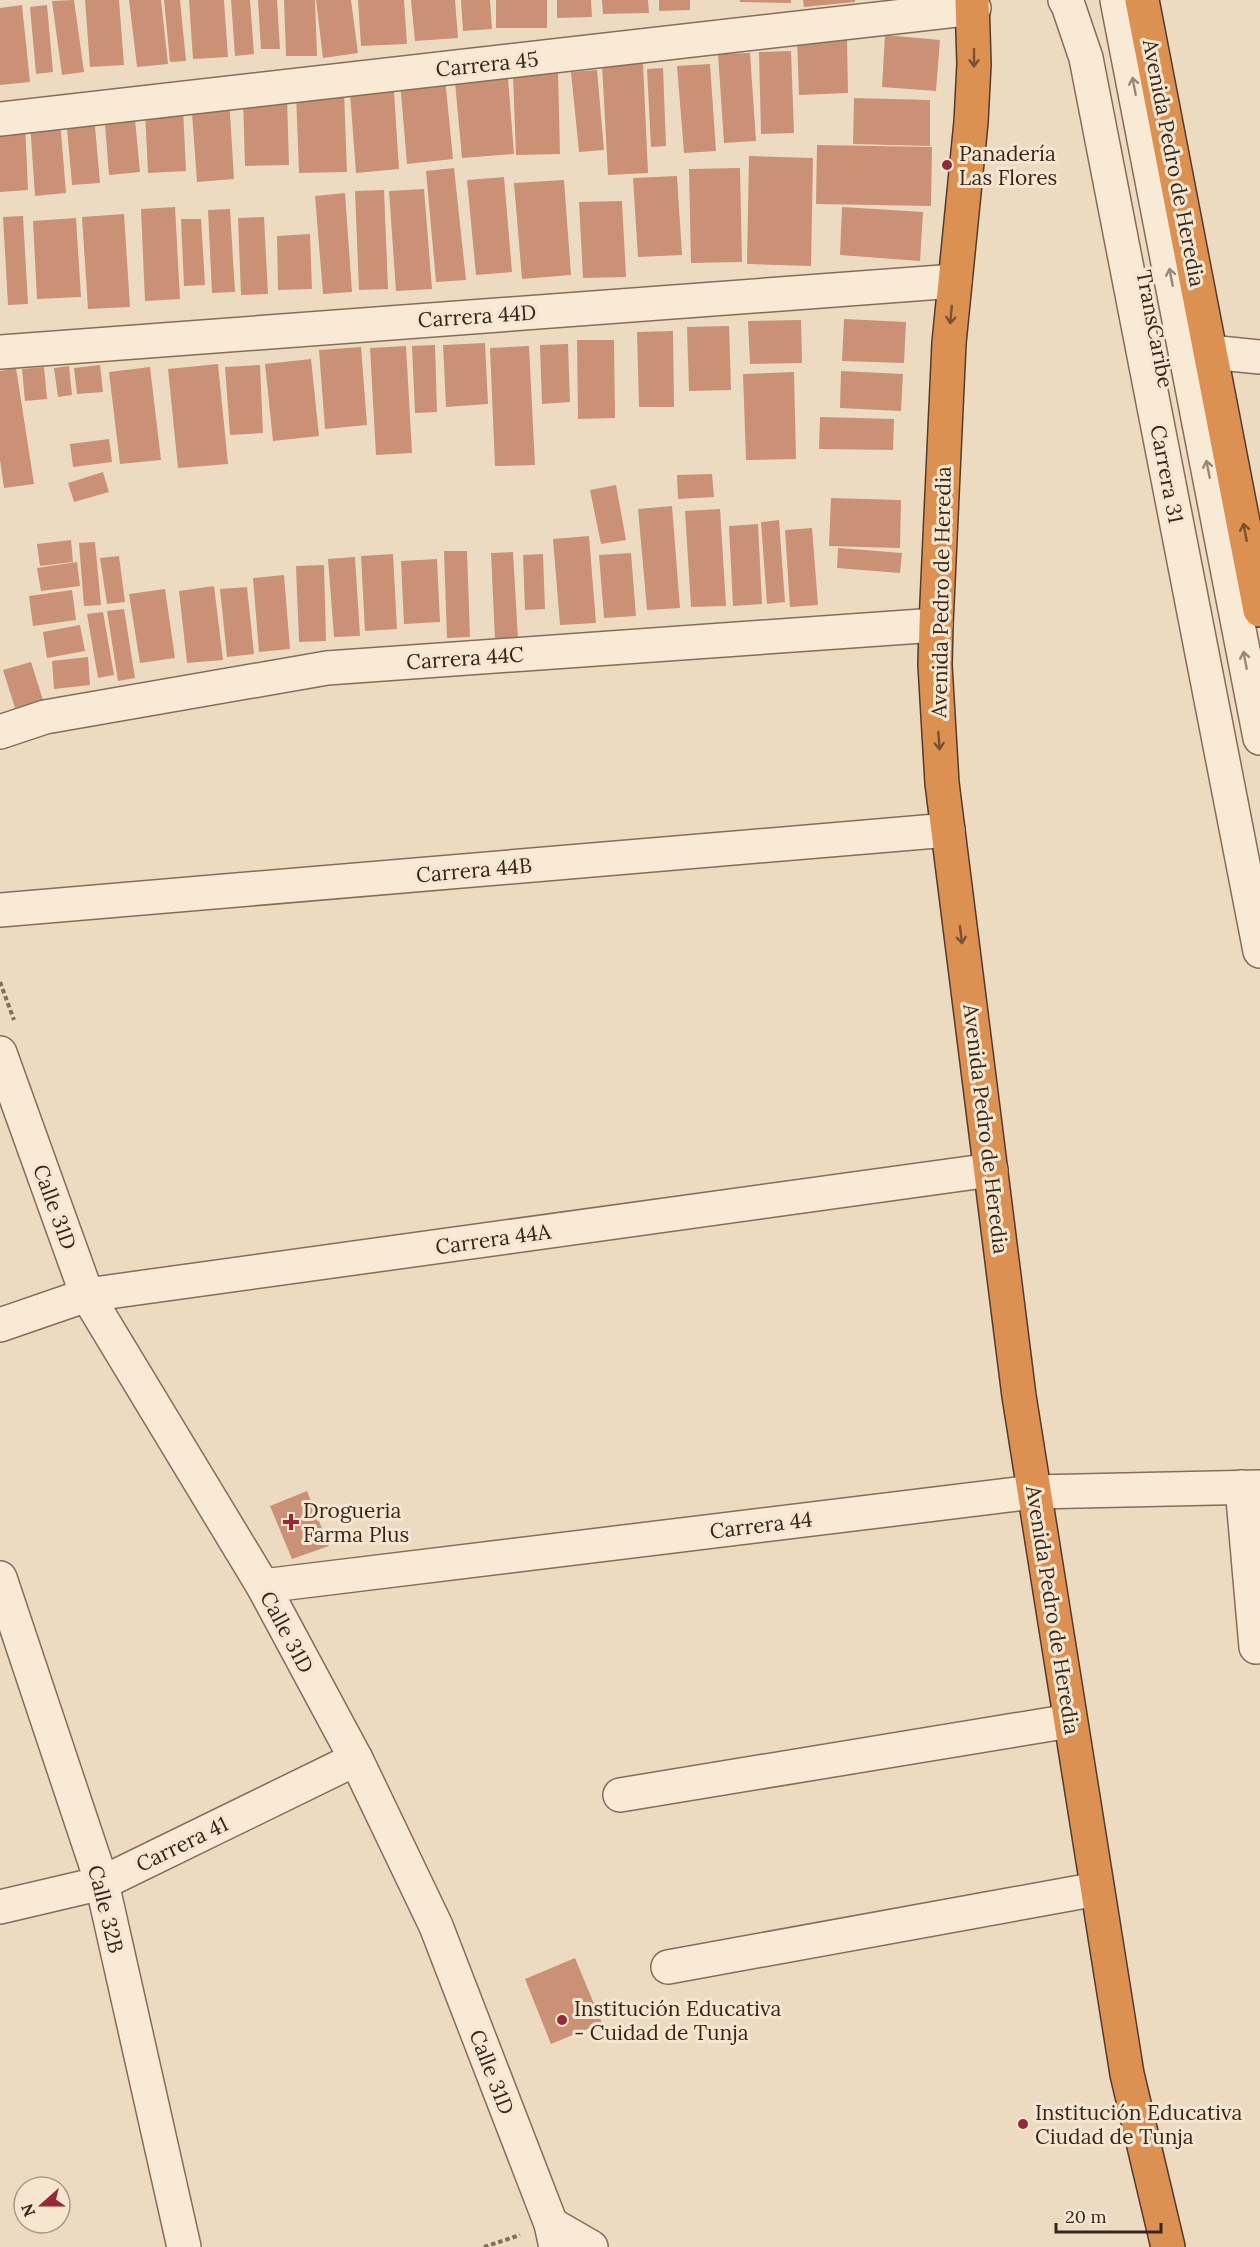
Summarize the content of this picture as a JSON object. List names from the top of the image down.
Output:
{
  "streets": {
    "highway": ["Avenida Pedro de Heredia"],
    "street": [
      "Carrera 45",
      "Carrera 44D",
      "TransCaribe",
      "Carrera 31",
      "Carrera 44C",
      "Carrera 44B",
      "Calle 31D",
      "Carrera 44A",
      "Carrera 44",
      "Carrera 41",
      "Calle 32B"
    ]
  },
  "crossings": [
    ["Carrera 45", "Avenida Pedro de Heredia"],
    ["Avenida Pedro de Heredia", "Carrera 44D"],
    ["Avenida Pedro de Heredia", "Carrera 44C"],
    ["Avenida Pedro de Heredia", "Carrera 44B"],
    ["Avenida Pedro de Heredia", "Carrera 44A"],
    ["Avenida Pedro de Heredia", "Carrera 44"],
    ["Calle 31D", "Carrera 44A"],
    ["Calle 31D", "Carrera 44"],
    ["Calle 31D", "Carrera 41"],
    ["Carrera 41", "Calle 32B"]
  ],
  "places": {
    "other": ["Panadería Las Flores", "Institución Educativa - Cuidad de Tunja", "Institución Educativa Ciudad de Tunja"],
    "health": ["Drogueria Farma Plus"]
  },
  "scale_bar": "20 m",
  "north": "left"
}
